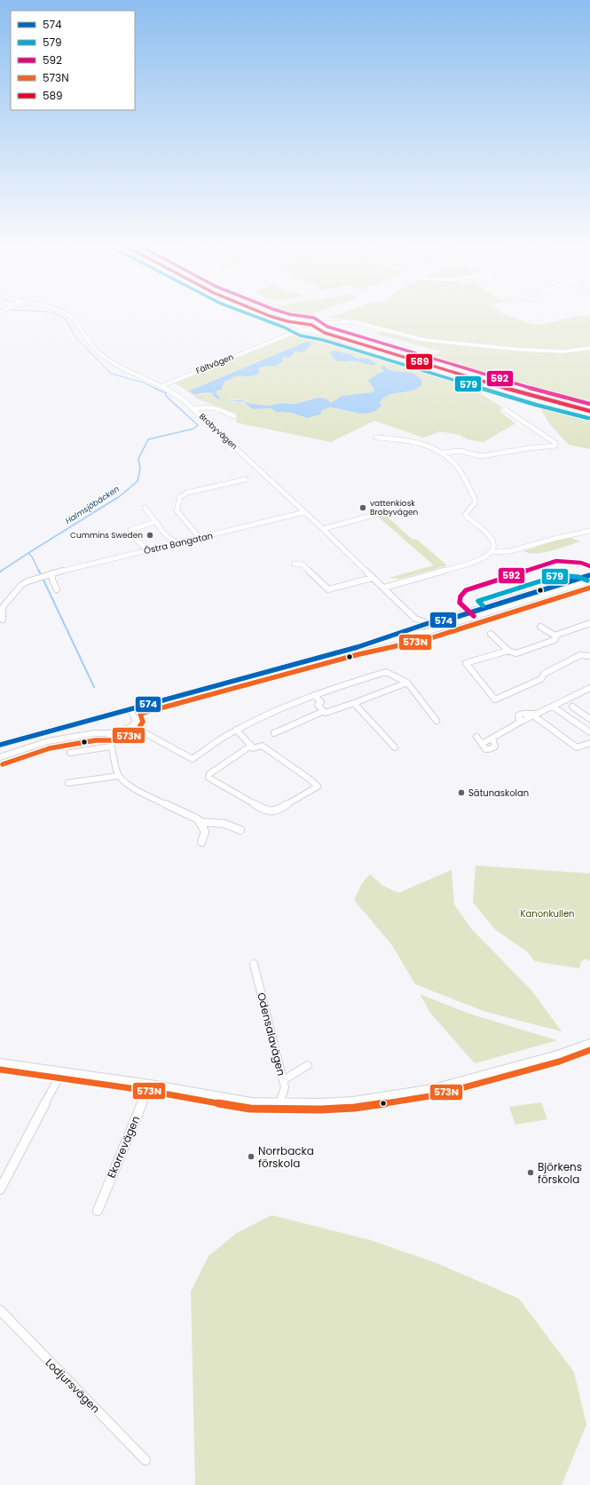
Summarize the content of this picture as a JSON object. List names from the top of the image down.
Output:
{
  "streets": {
    "street": [
      "Fältvägen",
      "Brobyvägen",
      "Östra Bangatan",
      "Odensalavägen",
      "Ekorrevägen",
      "Lodjursvägen"
    ]
  },
  "crossings": [
    ["Fältvägen", "Brobyvägen"],
    ["Brobyvägen", "Östra Bangatan"]
  ],
  "water": ["Halmsjöbäcken"],
  "parks": ["Kanonkullen"],
  "places": [
    "vattenkiosk Brobyvägen",
    "Cummins Sweden",
    "Sätunaskolan",
    "Norrbacka förskola",
    "Björkens förskola"
  ],
  "lines": [
    "transit line 579",
    "transit line 592",
    "transit line 589",
    "transit line 574",
    "transit line 573N"
  ],
  "legend": [
    "574",
    "579",
    "592",
    "573N",
    "589"
  ]
}
